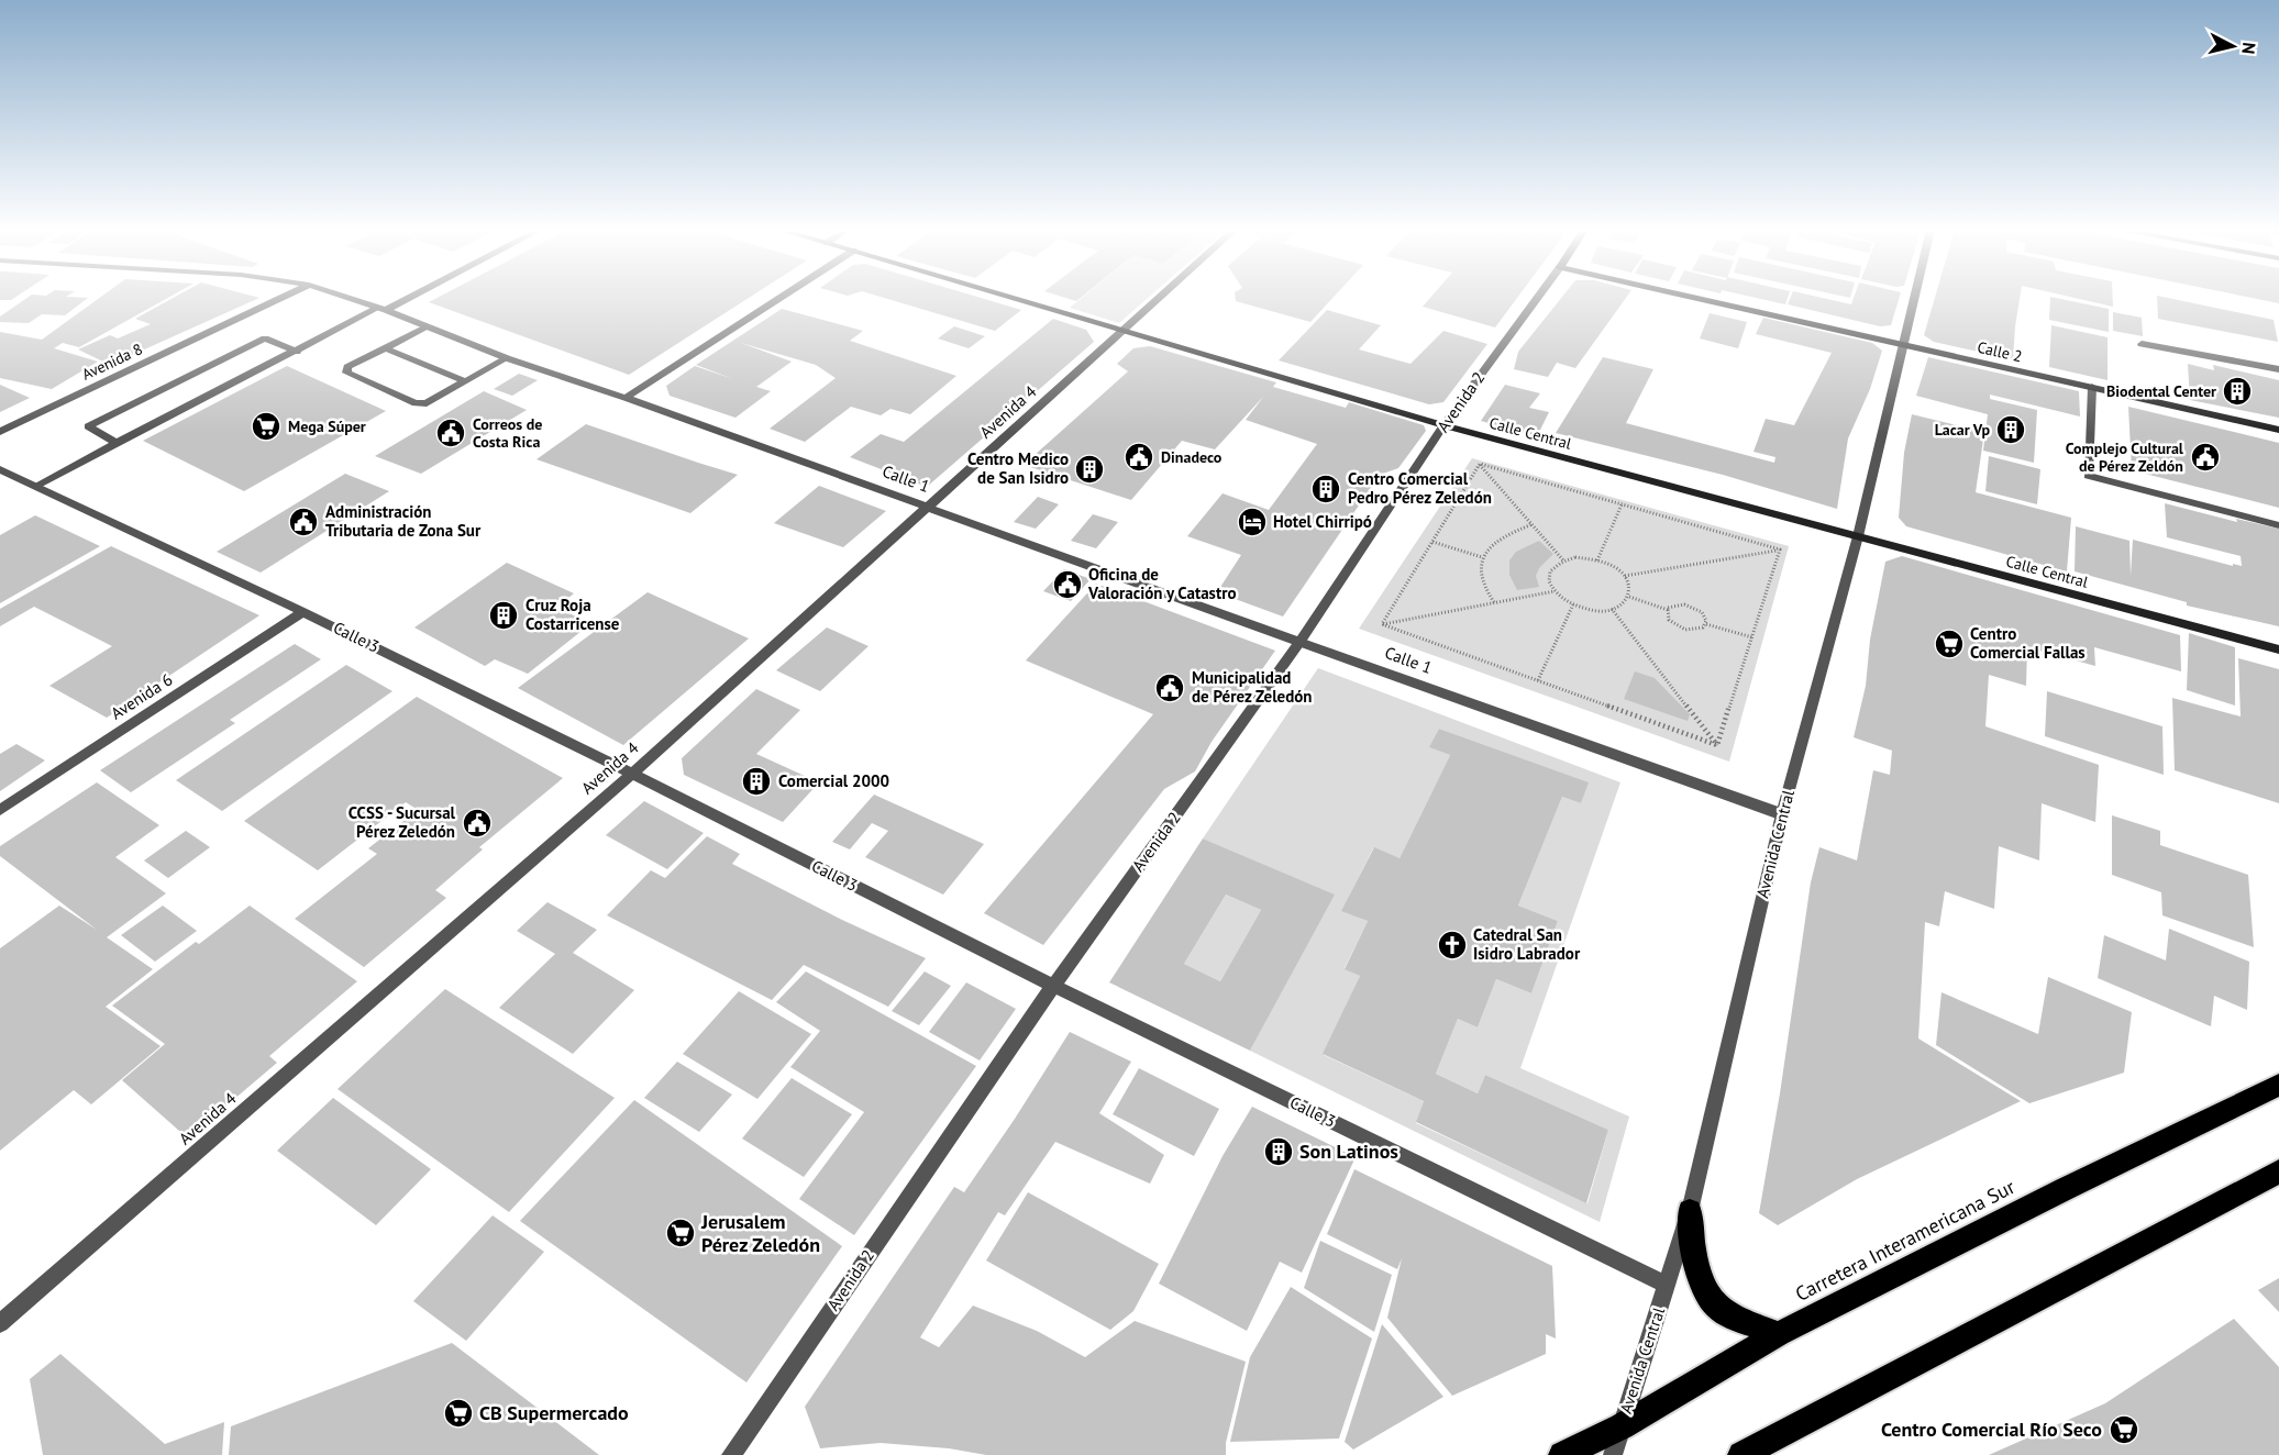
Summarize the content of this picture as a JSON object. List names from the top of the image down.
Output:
{
  "streets": {
    "highway": ["Carretera Interamericana Sur"],
    "main road": ["Calle 2", "Calle Central"],
    "street": [
      "Avenida 8",
      "Avenida 2",
      "Avenida 4",
      "Calle 1",
      "Calle 3",
      "Avenida 6",
      "Avenida Central"
    ]
  },
  "crossings": [
    ["Calle 2", "Avenida Central"],
    ["Avenida 2", "Calle Central"],
    ["Avenida 2", "Calle 1"],
    ["Avenida 2", "Calle 3"],
    ["Avenida 4", "Calle Central"],
    ["Avenida 4", "Calle 1"],
    ["Avenida 4", "Calle 3"],
    ["Calle Central", "Avenida Central"],
    ["Calle 1", "Avenida Central"],
    ["Calle 3", "Avenida 6"],
    ["Calle 3", "Avenida Central"],
    ["Avenida Central", "Carretera Interamericana Sur"]
  ],
  "places": {
    "building": [
      "Biodental Center",
      "Lacar Vp",
      "Centro Medico de San Isidro",
      "Centro Comercial Pedro Pérez Zeledón",
      "Cruz Roja Costarricense",
      "Comercial 2000",
      "Son Latinos"
    ],
    "supermarket": [
      "Mega Súper",
      "Centro Comercial Fallas",
      "Jerusalem Pérez Zeledón",
      "CB Supermercado",
      "Centro Comercial Río Seco"
    ],
    "public building": [
      "Correos de Costa Rica",
      "Dinadeco",
      "Complejo Cultural de Pérez Zeldón",
      "Administración Tributaria de Zona Sur",
      "Oficina de Valoración y Catastro",
      "Municipalidad de Pérez Zeledón",
      "CCSS - Sucursal Pérez Zeledón"
    ],
    "hotel": ["Hotel Chirripó"],
    "church": ["Catedral San Isidro Labrador"]
  },
  "north": "right"
}
